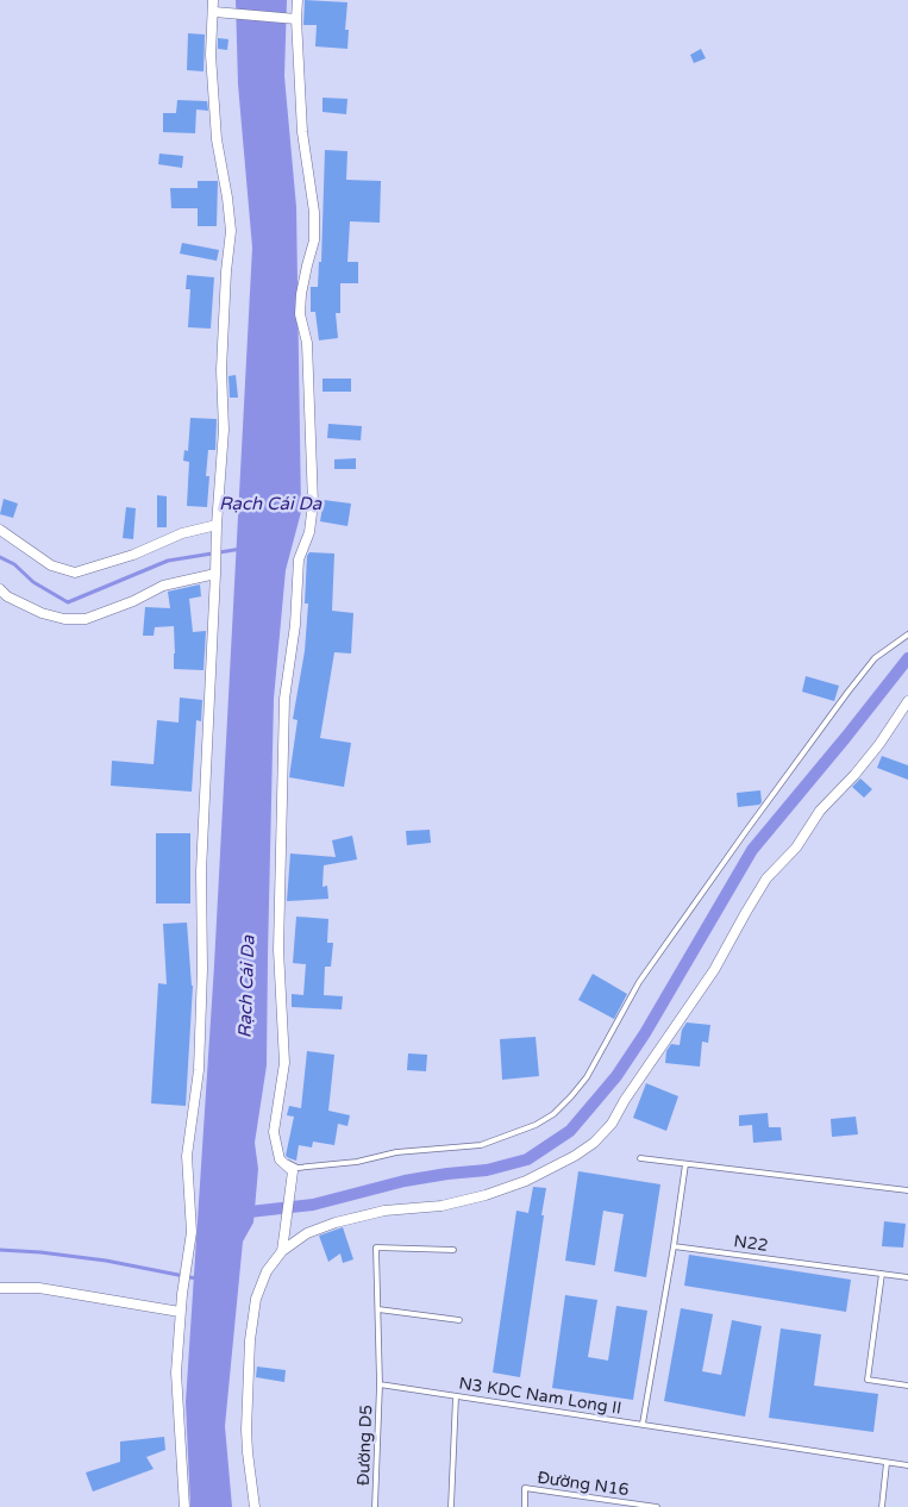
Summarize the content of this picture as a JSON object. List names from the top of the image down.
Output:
{
  "streets": {
    "lane": [
      "N22",
      "N3 KDC Nam Long II",
      "Đường D5",
      "Đường N16"
    ]
  },
  "crossings": [
    ["N3 KDC Nam Long II", "Đường D5"]
  ],
  "water": ["Rạch Cái Da"]
}
